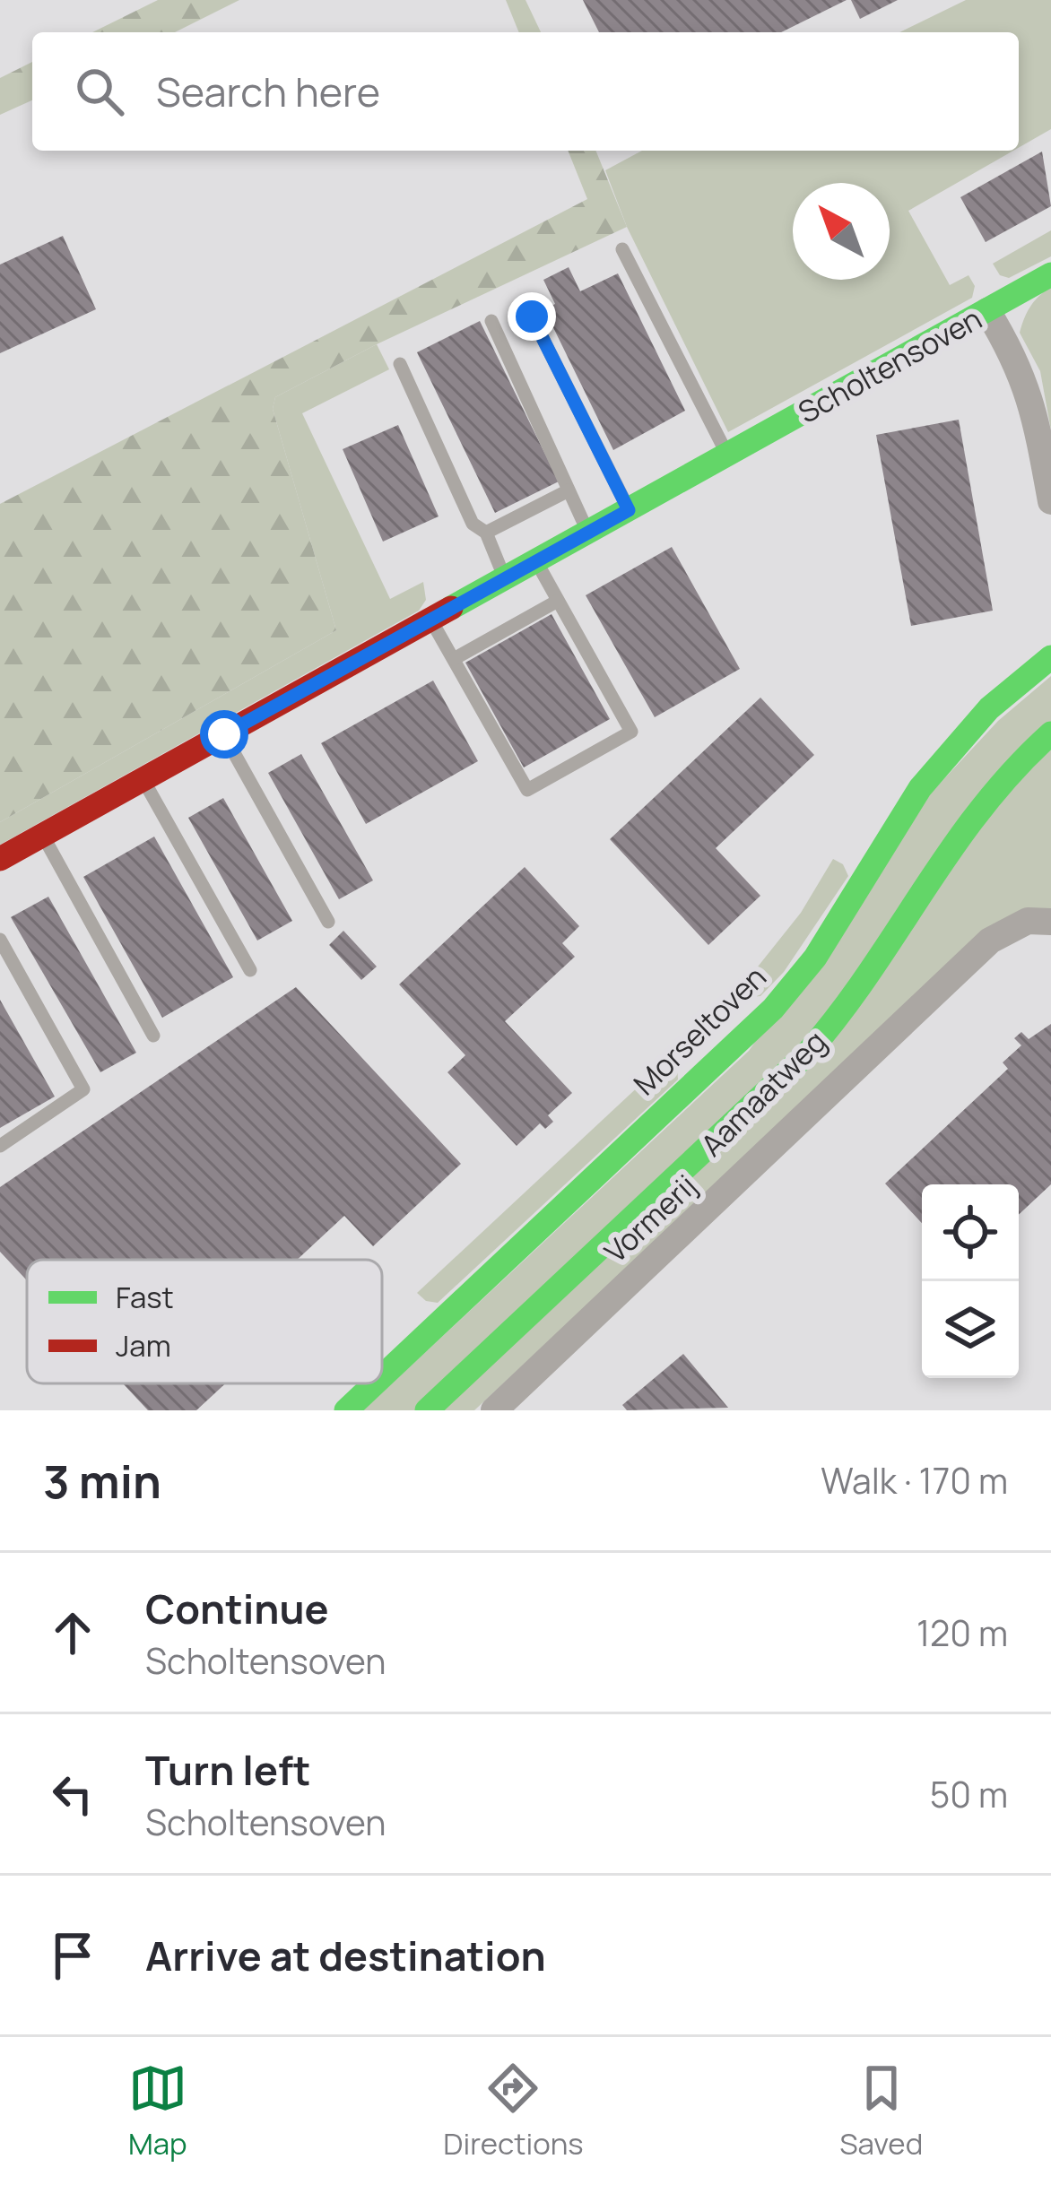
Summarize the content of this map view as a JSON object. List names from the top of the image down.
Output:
{
  "streets": {
    "street": [
      "Scholtensoven",
      "Morseltoven",
      "Aamaatweg",
      "Vormerij"
    ]
  },
  "legend": ["Fast", "Jam"],
  "north": "top left",
  "page": {
    "search": "Search here",
    "heading": ["3 min", "Walk · 170 m"],
    "list": [
      ["Continue", "Scholtensoven", "120 m"],
      ["Turn left", "Scholtensoven", "50 m"],
      "Arrive at destination"
    ],
    "nav": ["Map", "Directions", "Saved"]
  }
}
